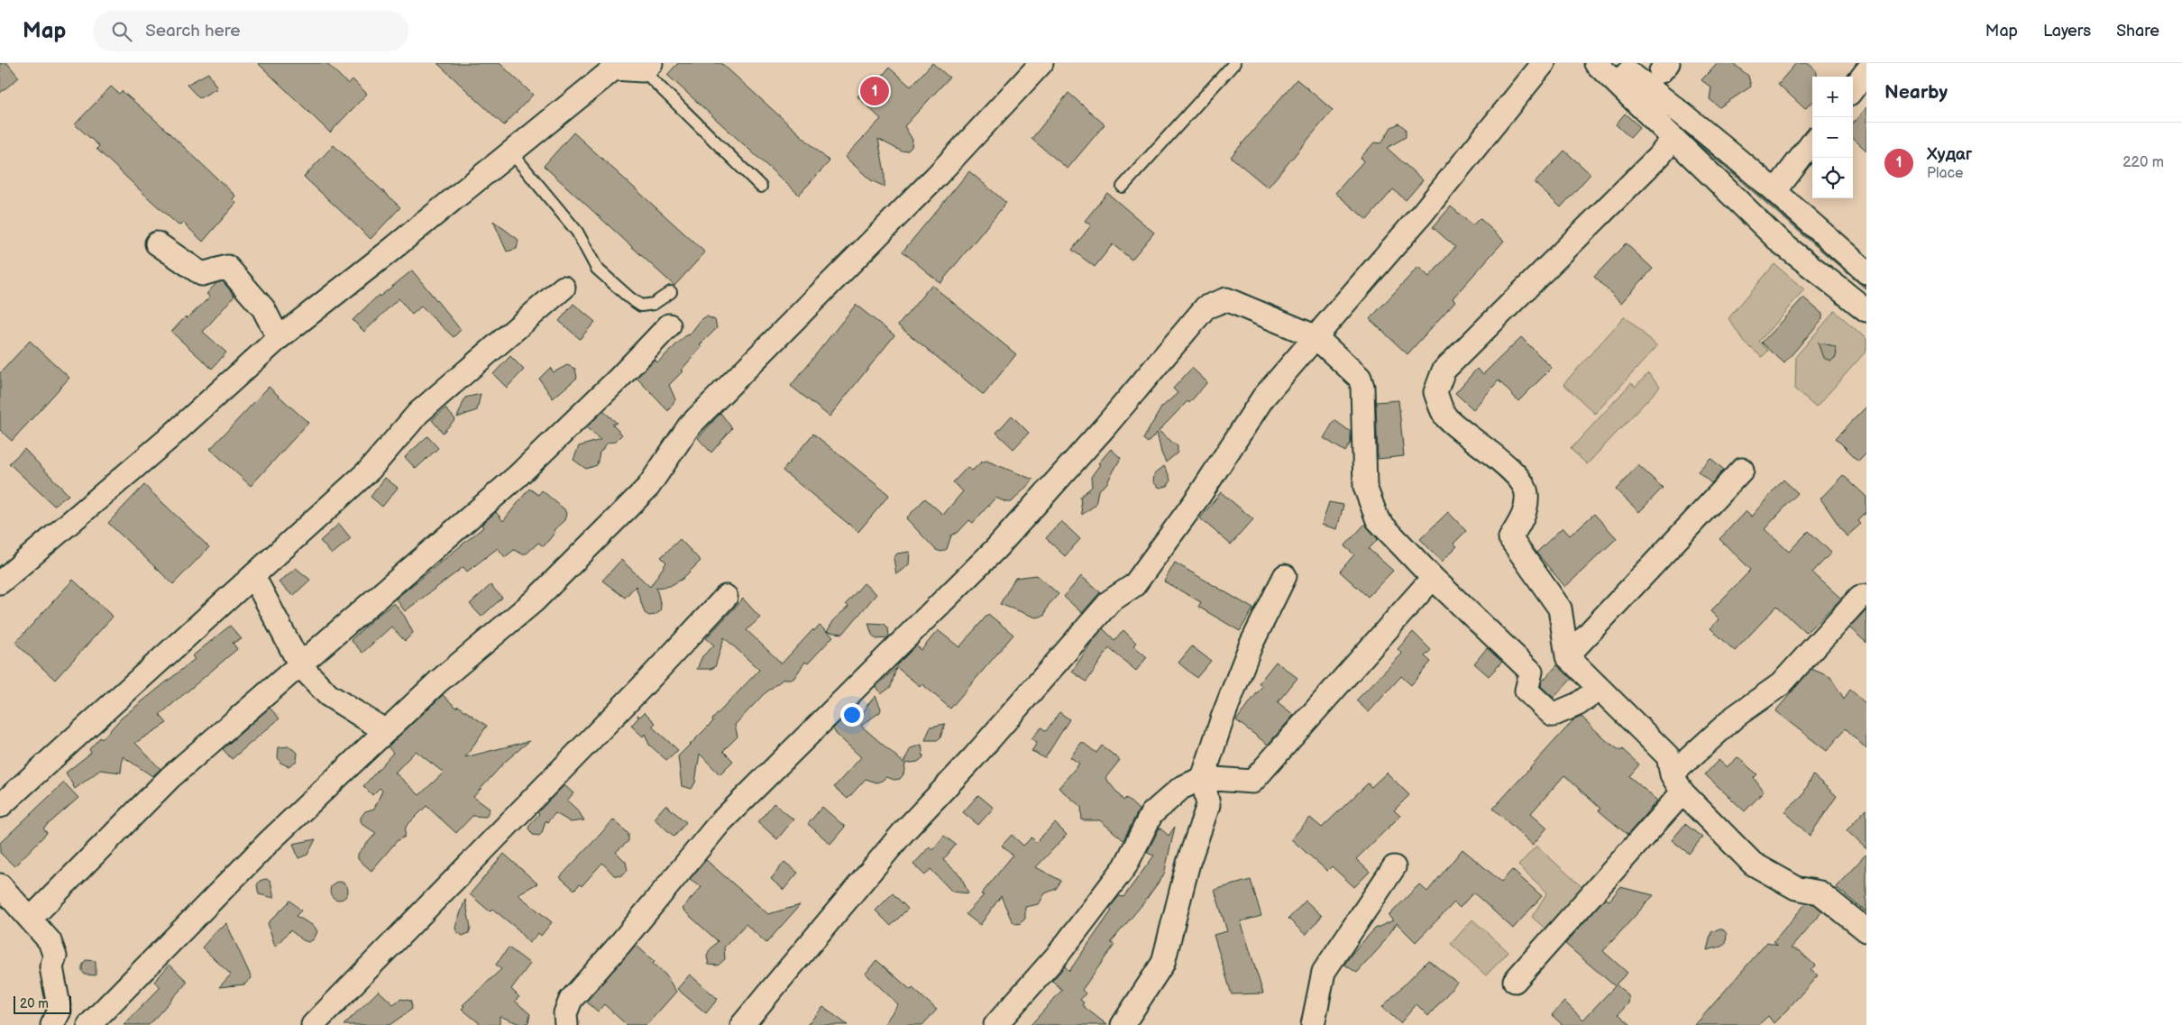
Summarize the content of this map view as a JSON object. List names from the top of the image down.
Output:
{
  "scale_bar": "20 m",
  "page": {
    "header": "Map",
    "search": "Search here",
    "nav": ["Map", "Layers", "Share"],
    "heading": "Nearby",
    "pins": "1",
    "map_buttons": ["+", "−"],
    "list": [
      {
        "mark": "1",
        "name": "Худаг",
        "note": "Place",
        "value": "220 m"
      }
    ],
    "scale": "20 m"
  }
}
